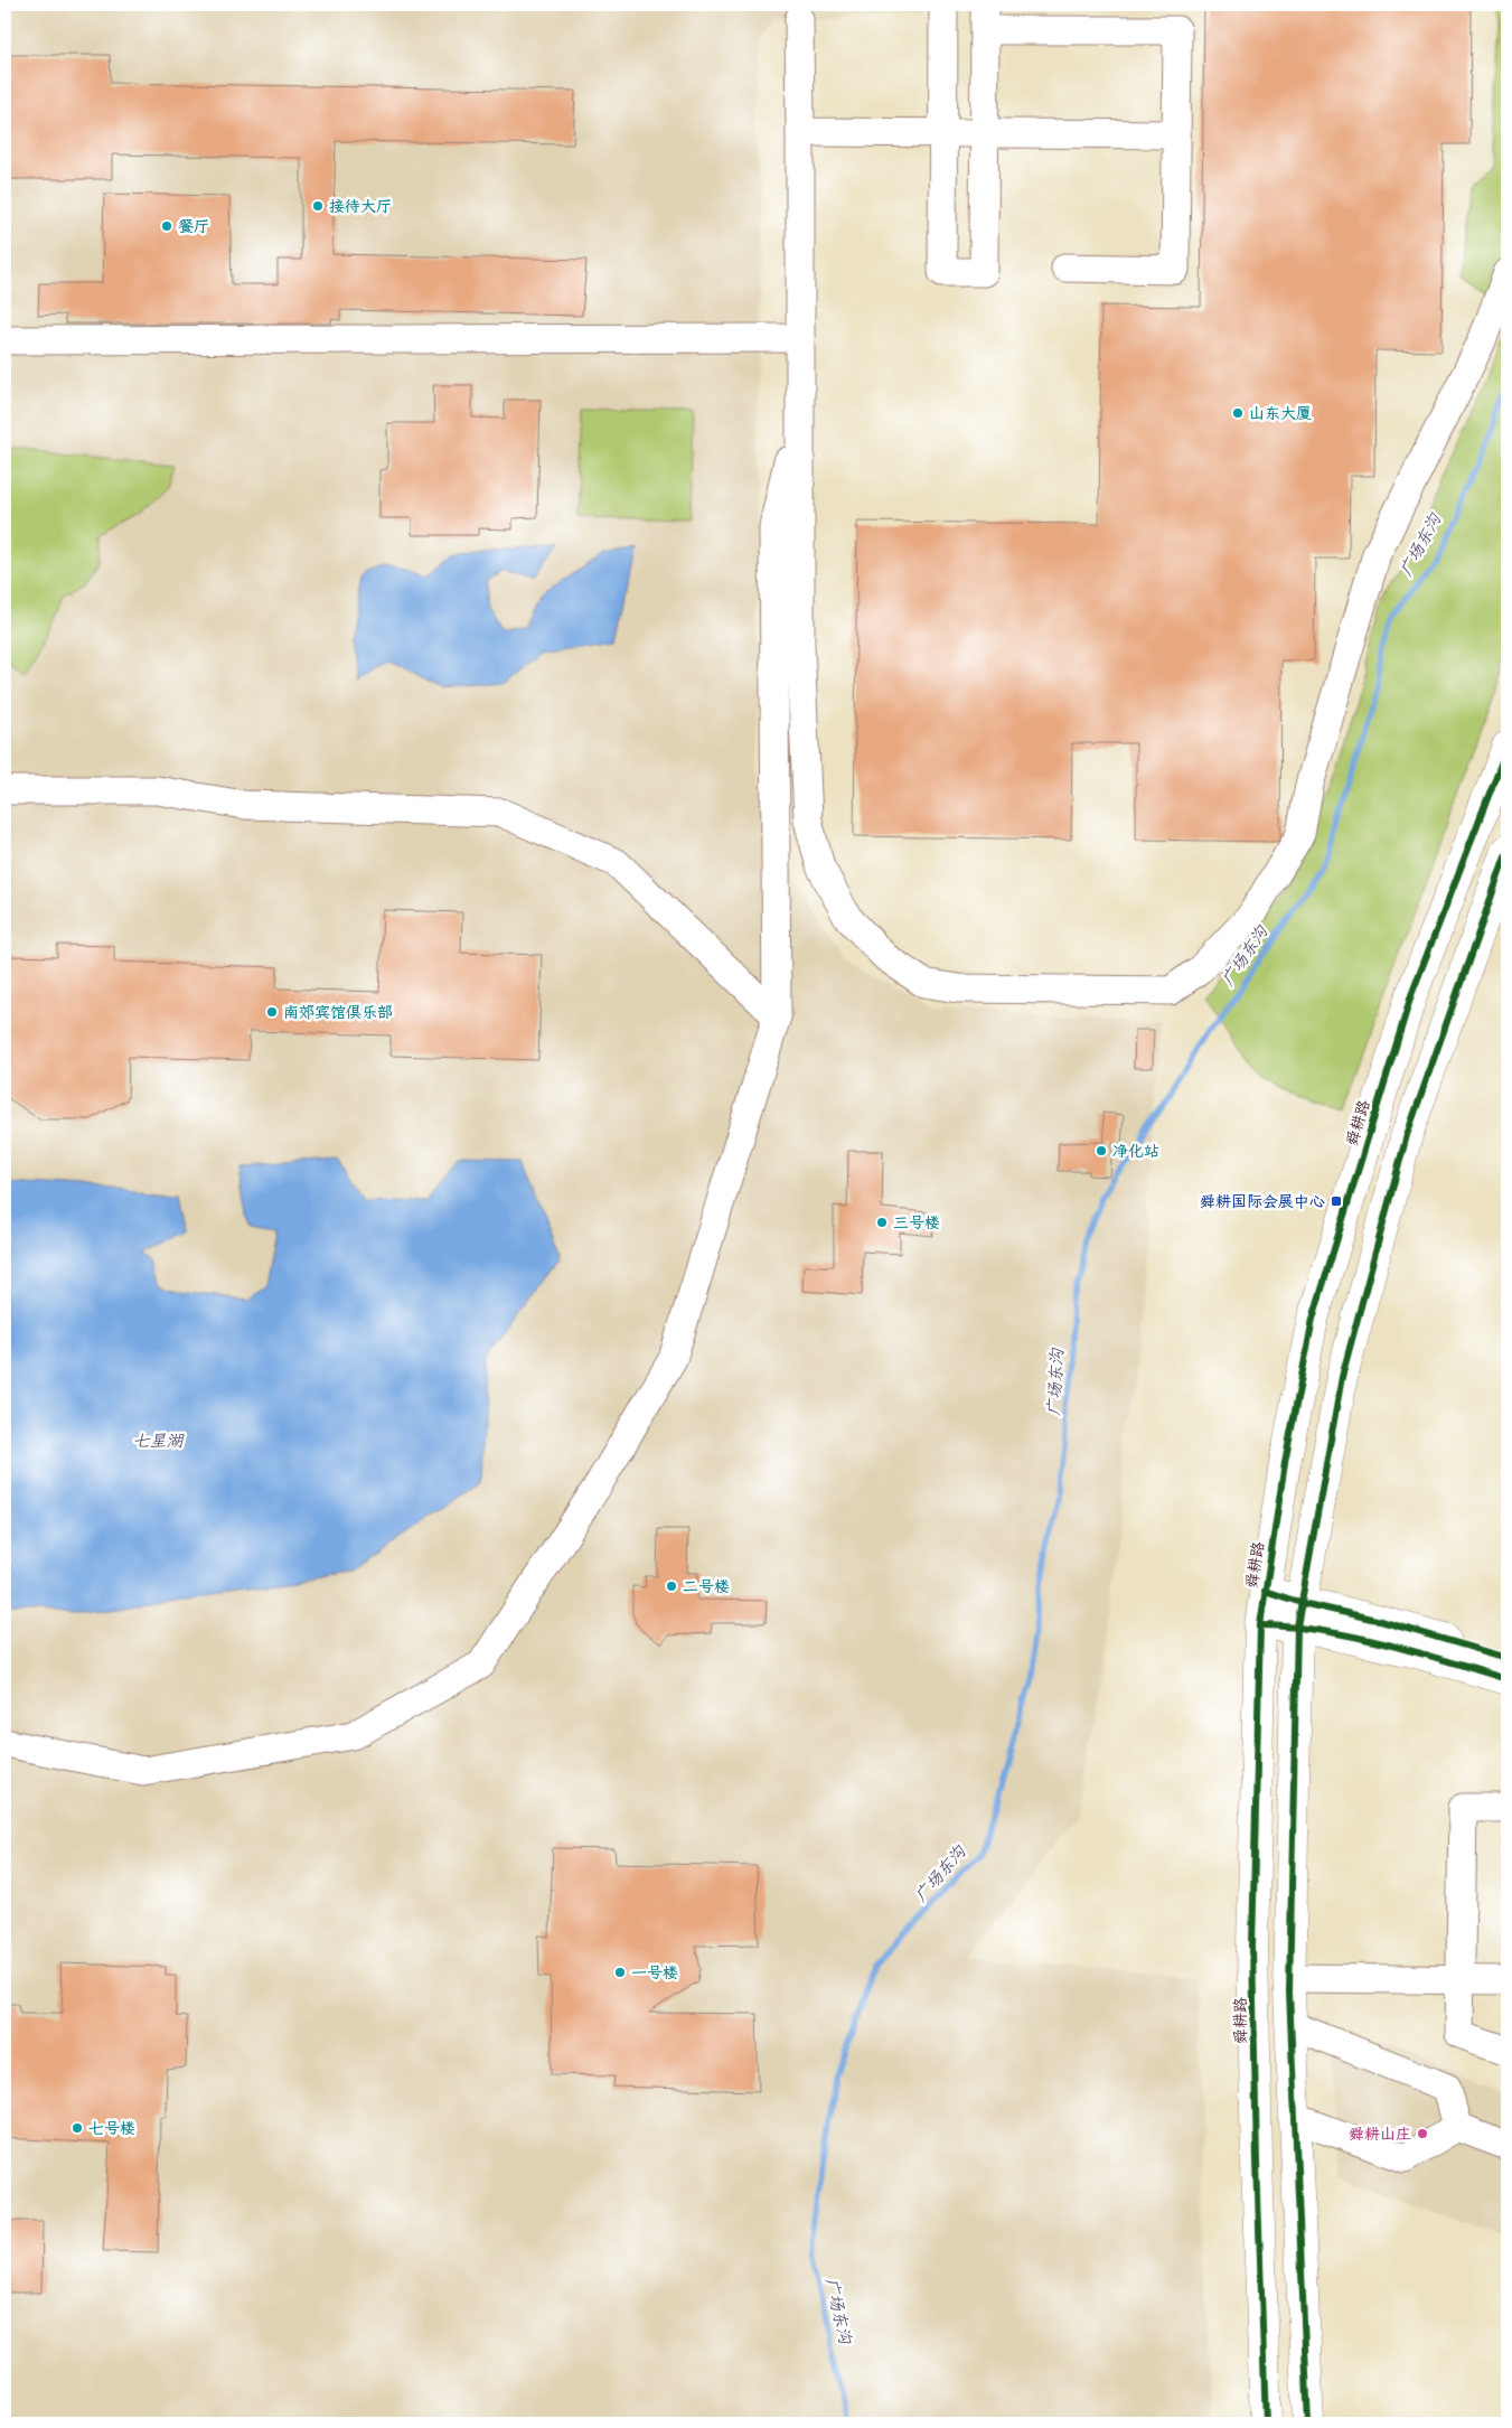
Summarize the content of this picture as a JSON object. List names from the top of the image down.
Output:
{
  "streets": {
    "main road": ["舜耕路"]
  },
  "water": ["广场东沟", "七星湖"],
  "places": {
    "other": [
      "接待大厅",
      "餐厅",
      "山东大厦",
      "南郊宾馆俱乐部",
      "净化站",
      "三号楼",
      "二号楼",
      "一号楼",
      "七号楼",
      "舜耕山庄"
    ],
    "transit": ["舜耕国际会展中心"]
  }
}
